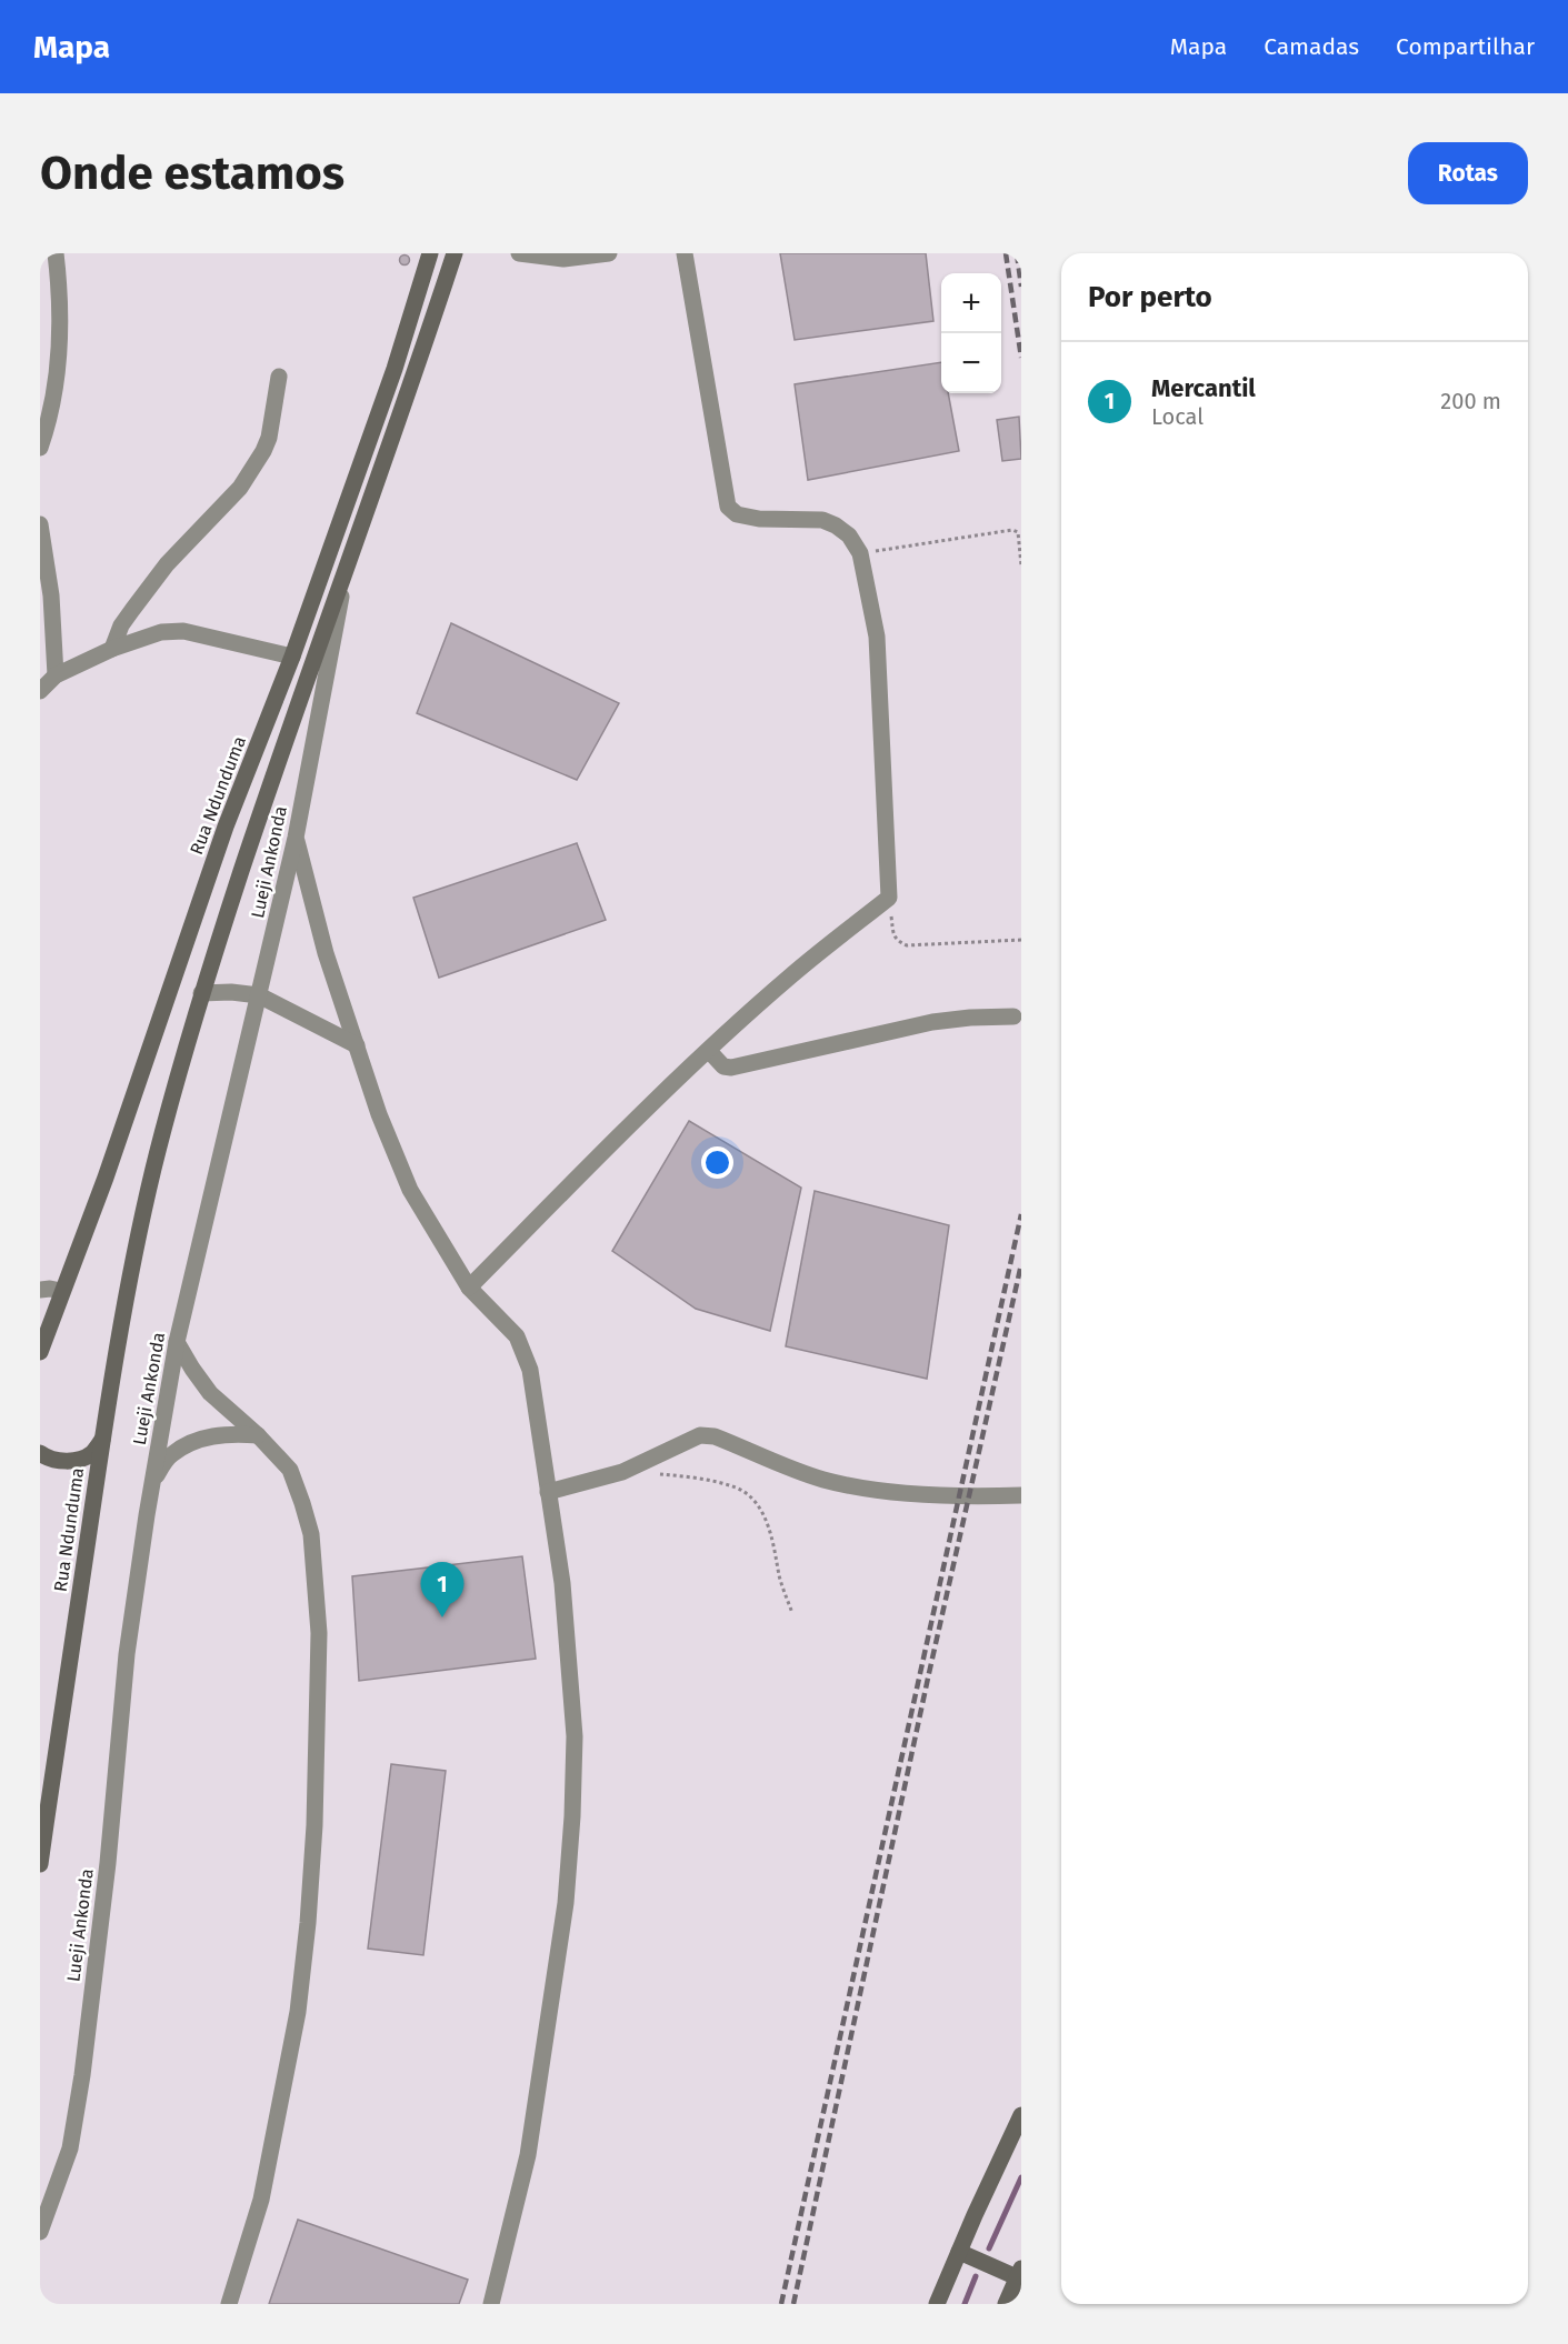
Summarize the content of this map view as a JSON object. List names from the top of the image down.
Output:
{
  "streets": {
    "main road": ["Rua Ndunduma", "Lueji Ankonda"]
  },
  "crossings": [
    ["Rua Ndunduma", "Lueji Ankonda"]
  ],
  "page": {
    "header": "Mapa",
    "nav": ["Mapa", "Camadas", "Compartilhar"],
    "buttons": "Rotas",
    "title": "Onde estamos",
    "heading": "Por perto",
    "map_buttons": ["+", "−"],
    "list": [
      {
        "mark": "1",
        "name": "Mercantil",
        "note": "Local",
        "value": "200 m"
      }
    ],
    "pins": "1"
  }
}
